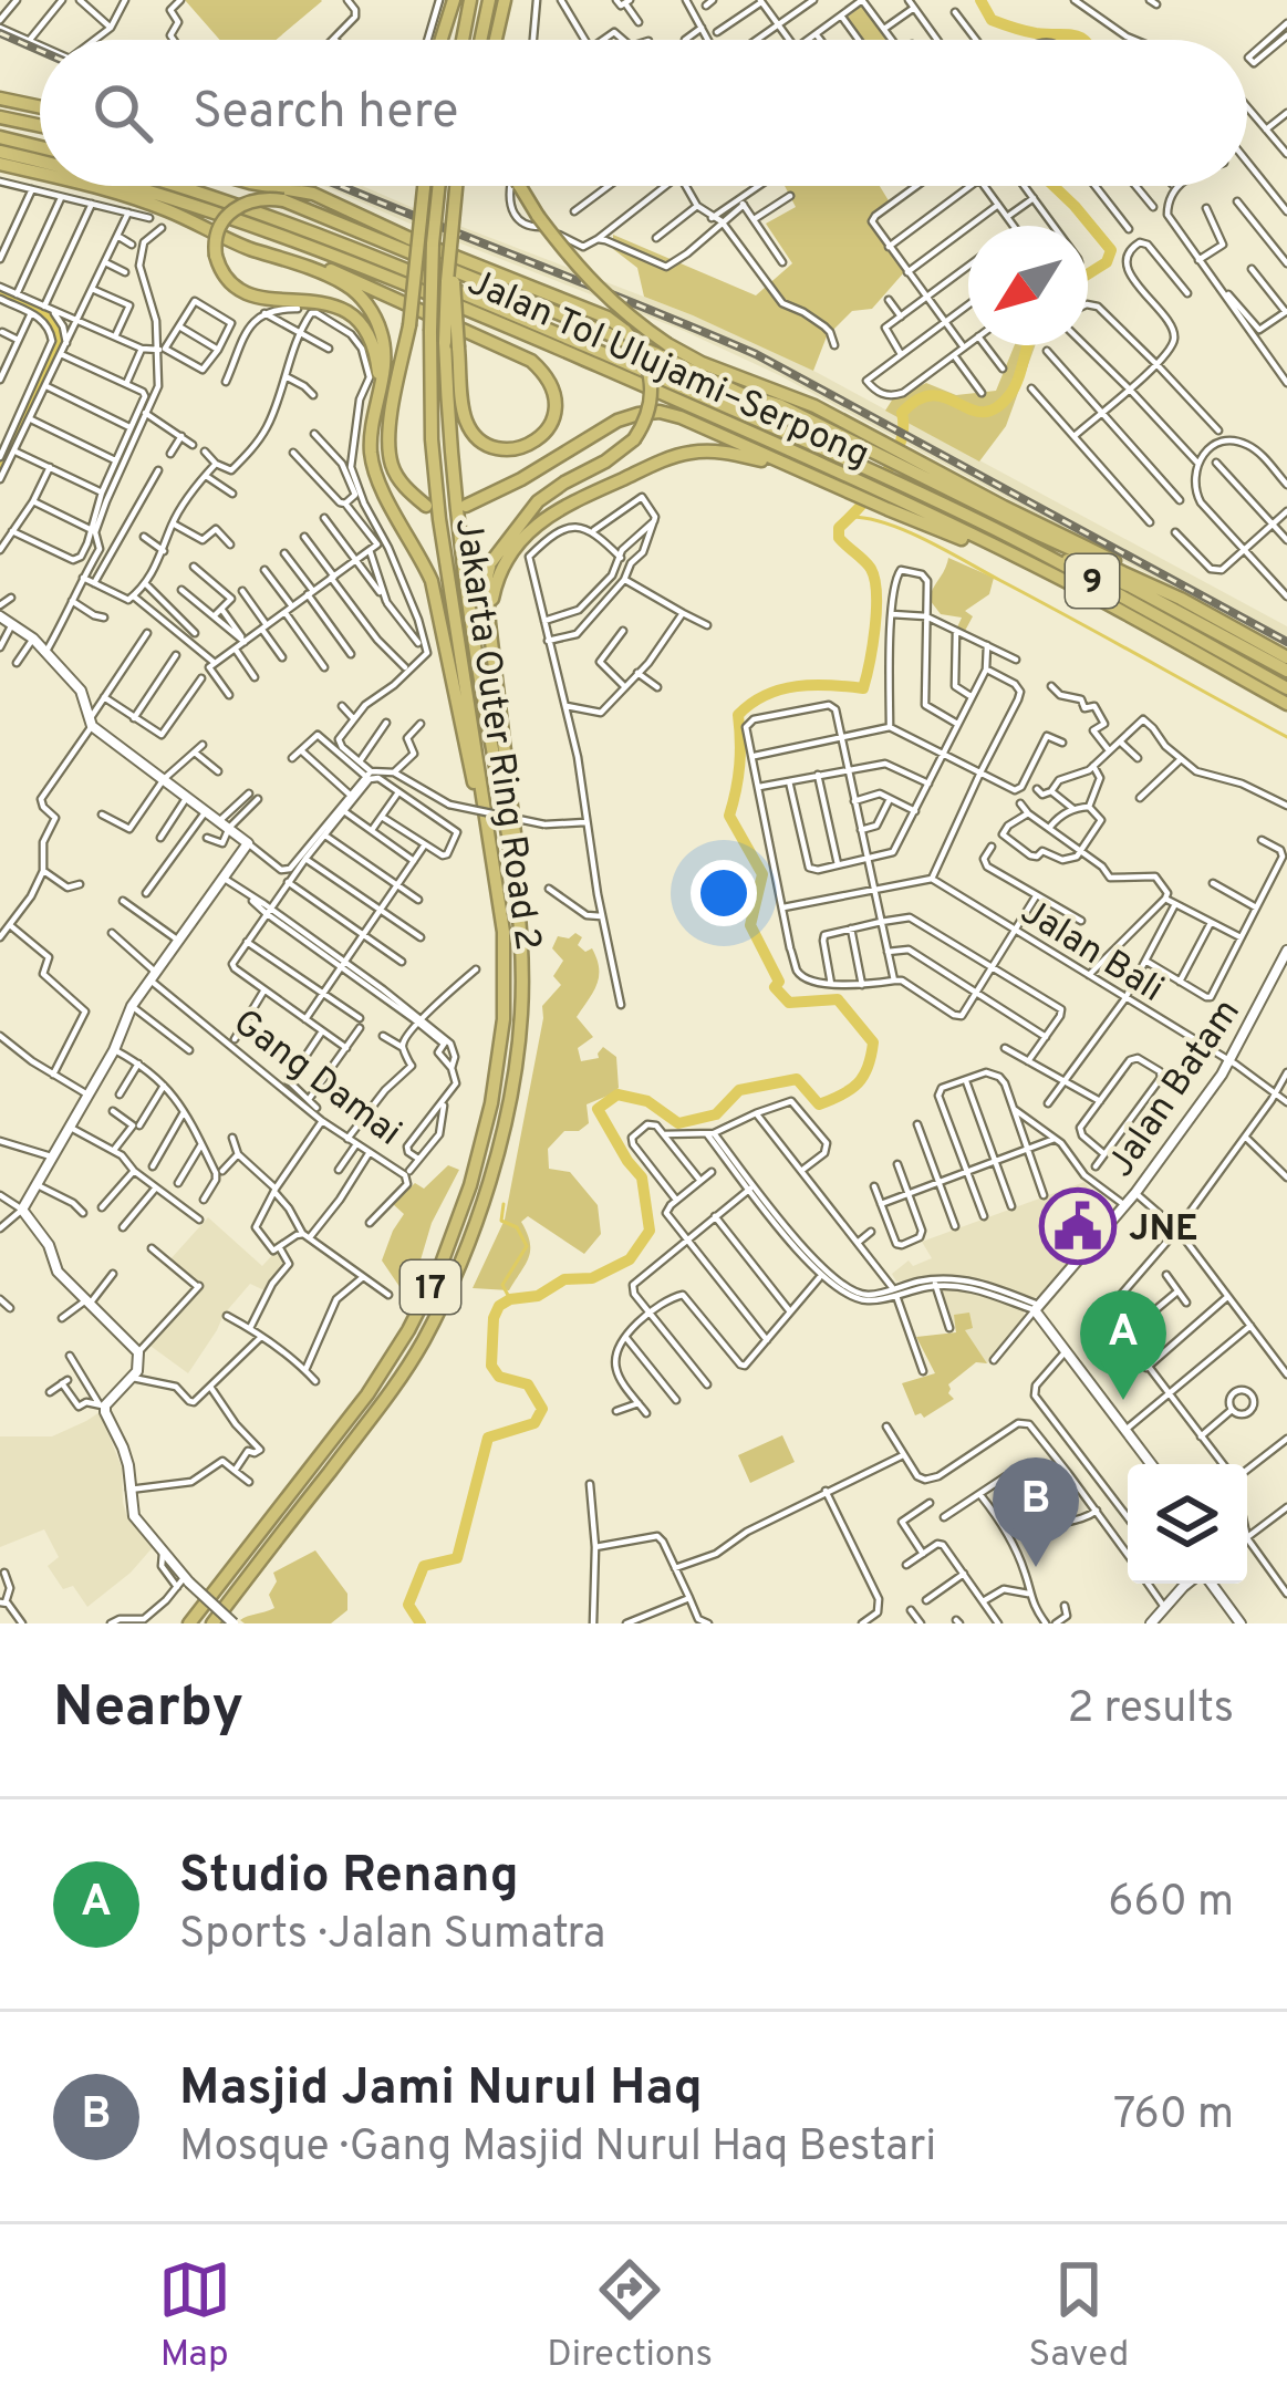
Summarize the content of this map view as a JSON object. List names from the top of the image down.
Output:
{
  "streets": {
    "highway": [
      "Jalan Tol Ulujami–Serpong",
      "9",
      "Jakarta Outer Ring Road 2",
      "17"
    ],
    "street": ["Jalan Bali", "Gang Damai", "Jalan Batam"]
  },
  "crossings": [
    ["Jalan Bali", "Jalan Batam"]
  ],
  "places": {
    "public building": ["JNE"]
  },
  "north": "bottom left",
  "page": {
    "search": "Search here",
    "pins": ["A", "B"],
    "heading": ["Nearby", "2 results"],
    "list": [
      {
        "mark": "A",
        "name": "Studio Renang",
        "note": "Sports · Jalan Sumatra",
        "value": "660 m"
      },
      {
        "mark": "B",
        "name": "Masjid Jami Nurul Haq",
        "note": "Mosque · Gang Masjid Nurul Haq Bestari",
        "value": "760 m"
      }
    ],
    "nav": ["Map", "Directions", "Saved"]
  }
}
